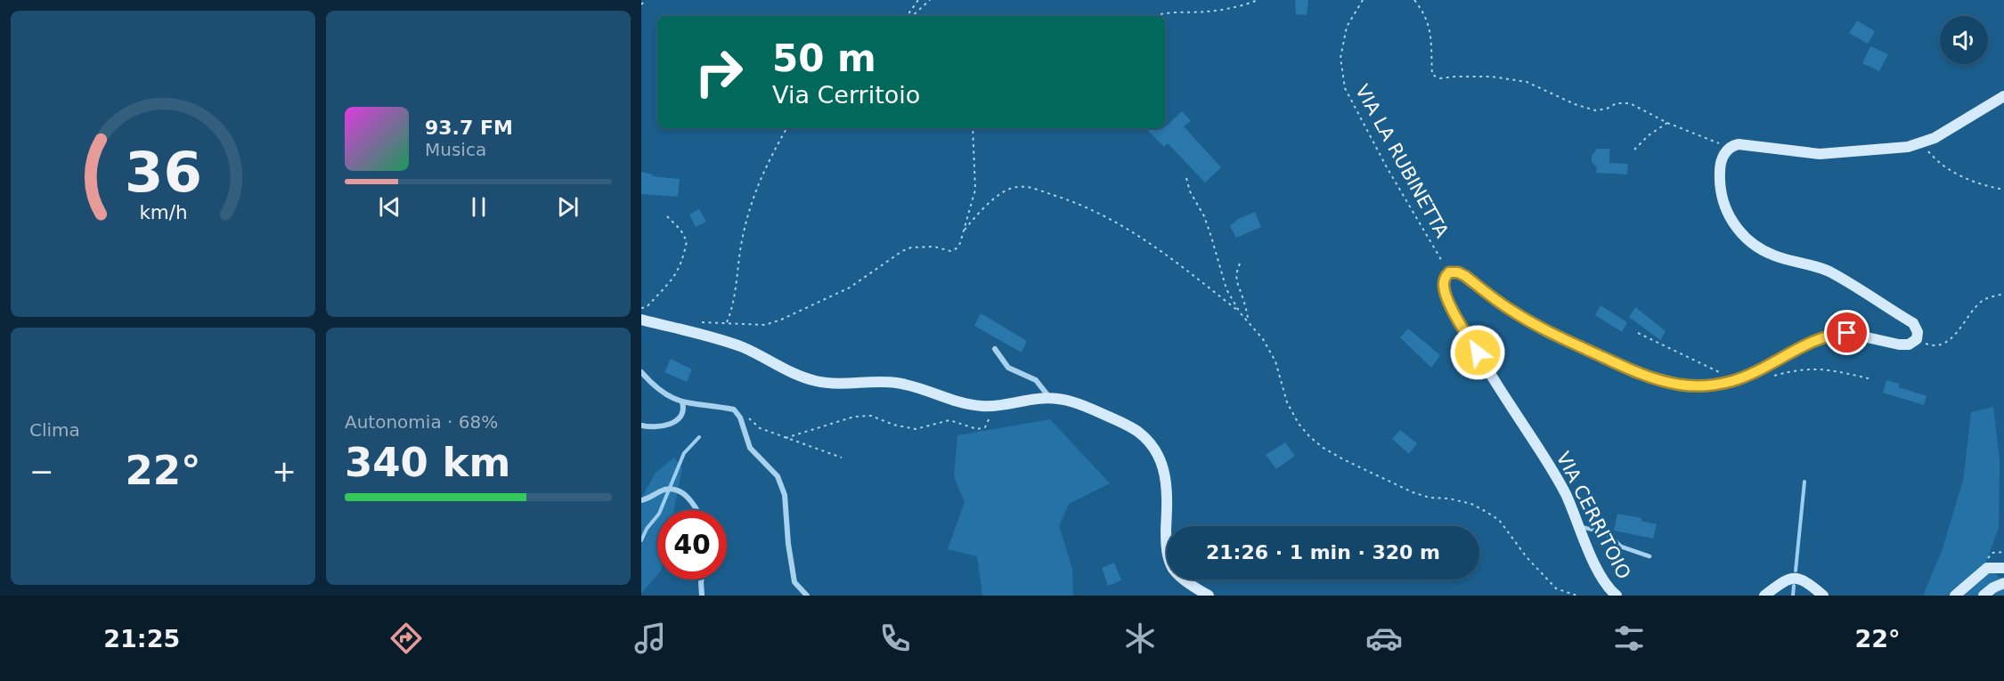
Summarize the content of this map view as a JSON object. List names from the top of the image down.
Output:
{
  "streets": {
    "street": ["VIA CERRITOIO"],
    "path": ["VIA LA RUBINETTA"]
  },
  "crossings": [
    ["VIA LA RUBINETTA", "VIA CERRITOIO"]
  ],
  "page": {
    "turn": ["50 m", "Via Cerritoio"],
    "song": ["93.7 FM", "Musica"],
    "tile": [
      "Clima",
      ["Autonomia · 68%", "340 km"]
    ],
    "heat": ["−", "22°", "+"],
    "limit": "40",
    "trip": "21:26 · 1 min · 320 m",
    "tabs": ["21:25", "22°"],
    "gauge": ["36", "km/h"]
  }
}
